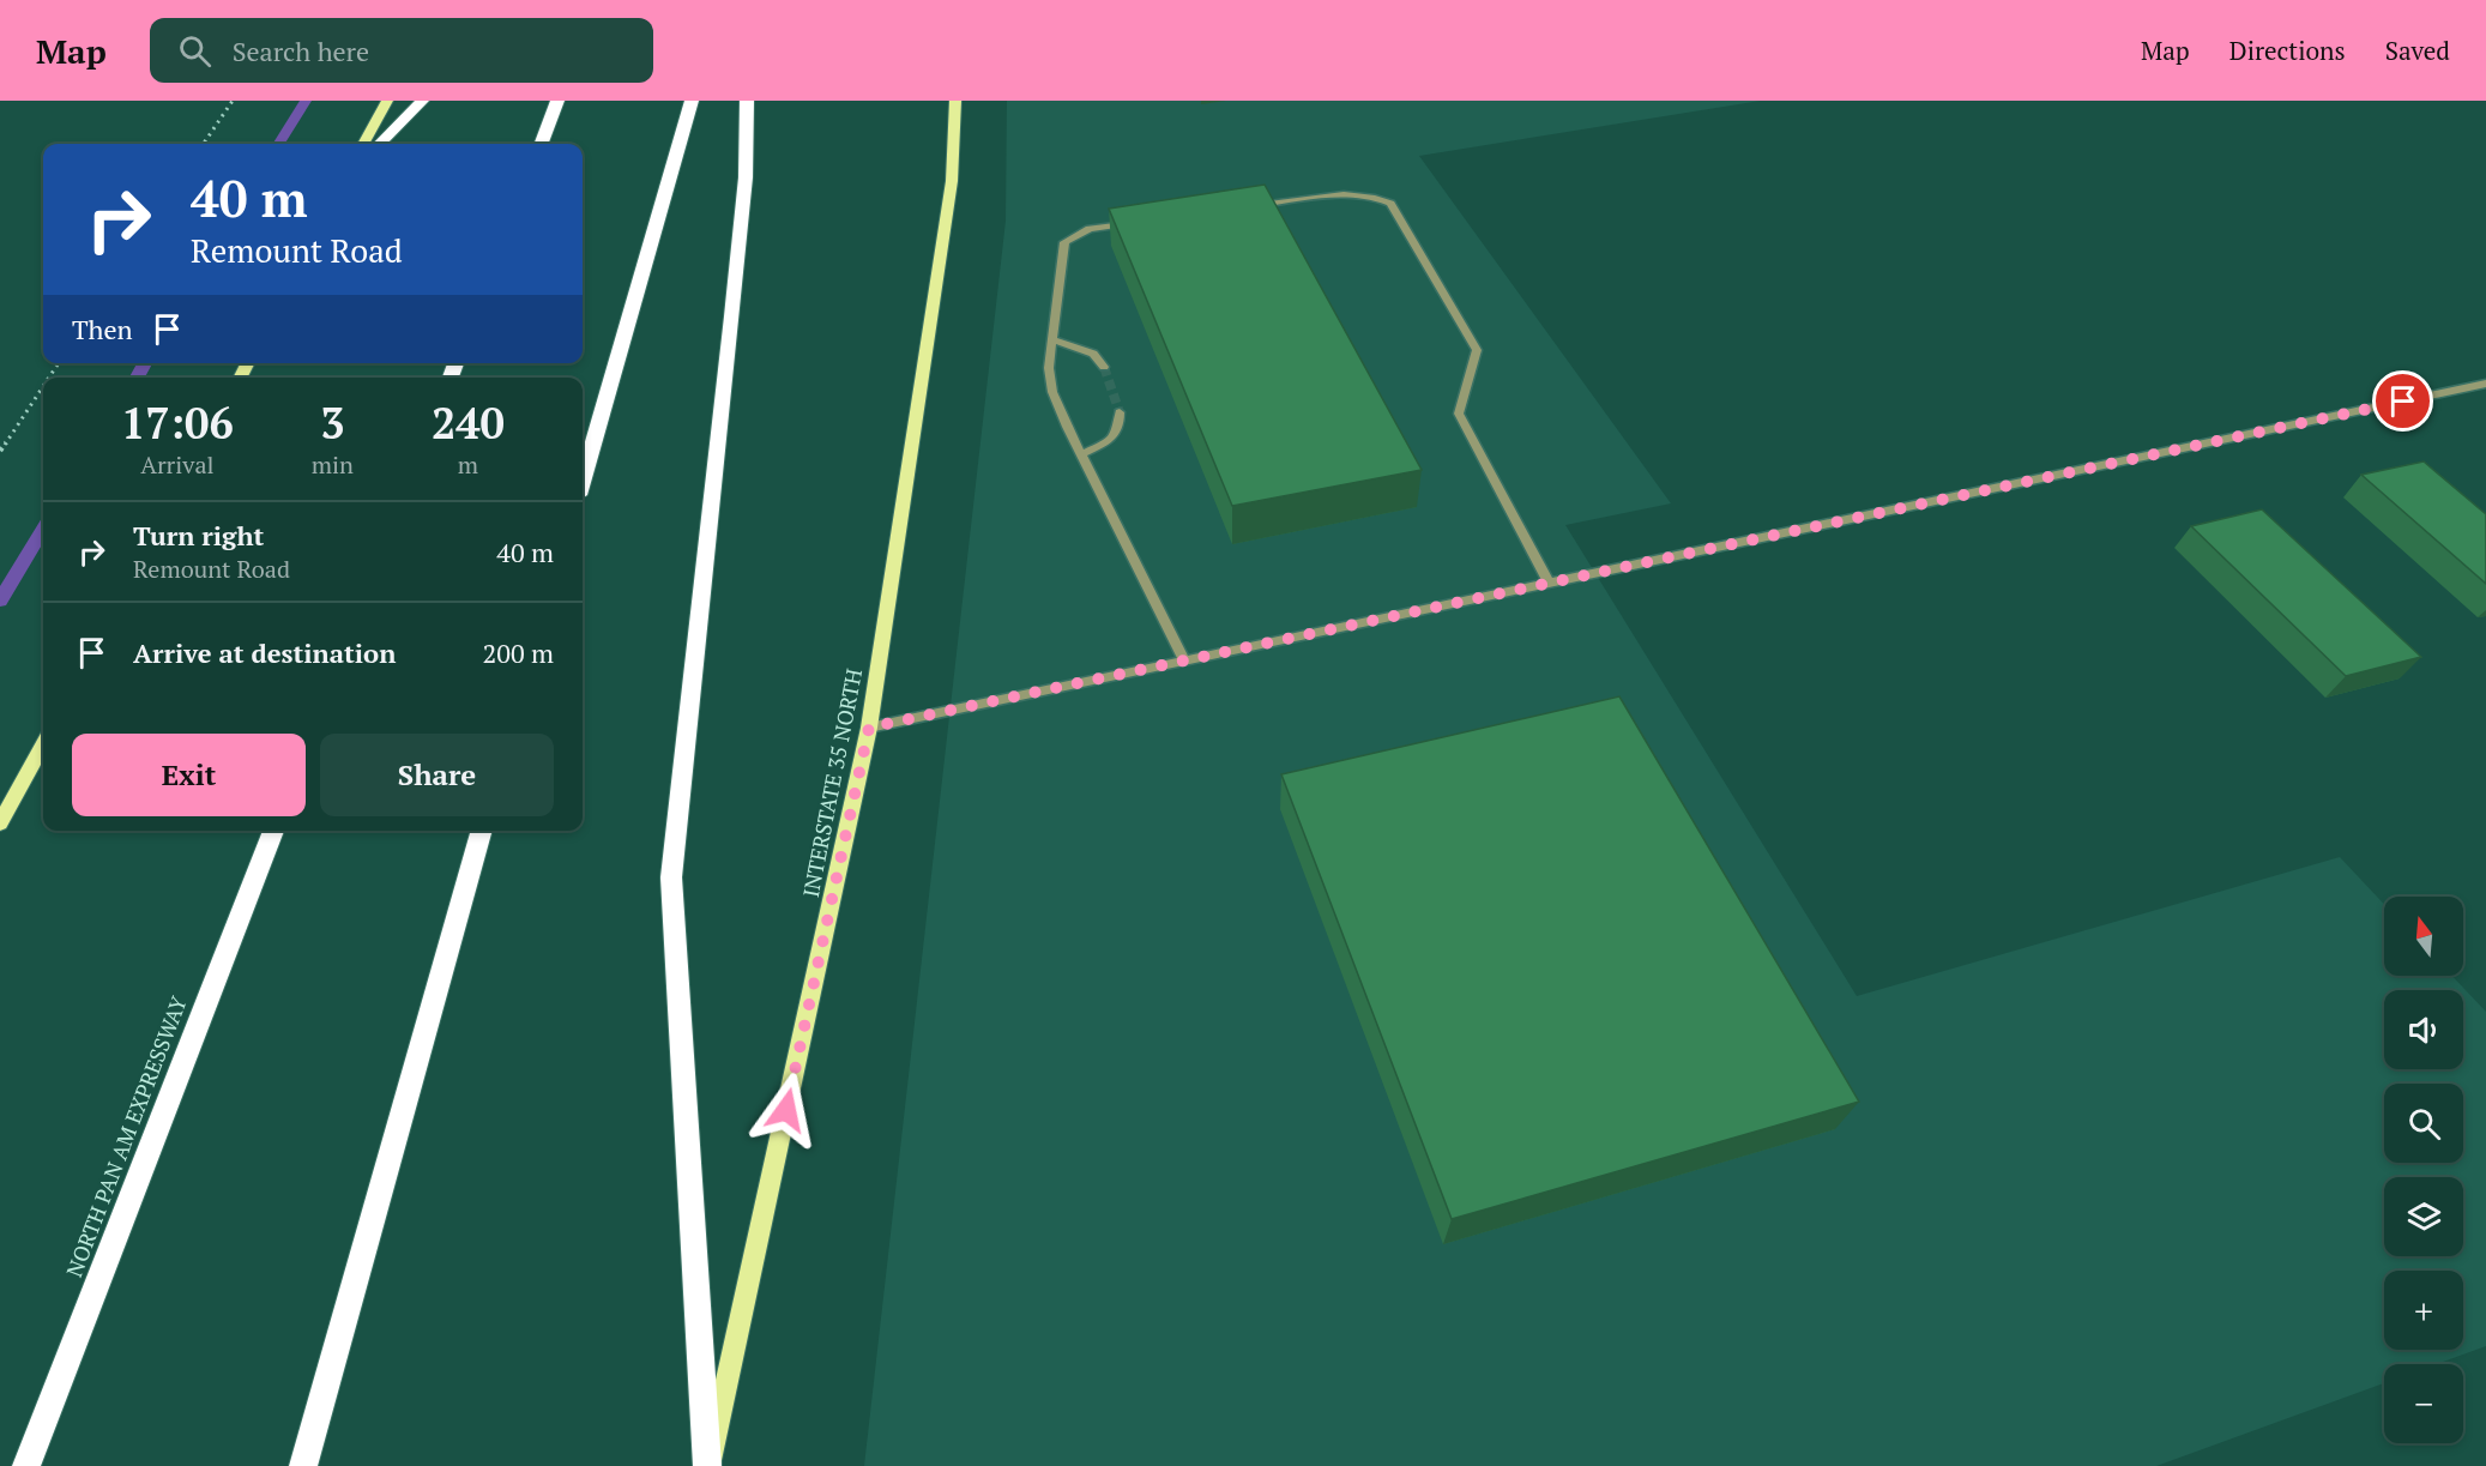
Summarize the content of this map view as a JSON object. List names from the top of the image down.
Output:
{
  "streets": {
    "highway": ["NORTH PAN AM EXPRESSWAY"],
    "main road": ["INTERSTATE 35 NORTH"]
  },
  "north": "top",
  "page": {
    "header": "Map",
    "search": "Search here",
    "nav": ["Map", "Directions", "Saved"],
    "turn": ["40 m", "Remount Road"],
    "then": "Then",
    "eta": [
      "17:06",
      "Arrival",
      "3",
      "min",
      "240",
      "m"
    ],
    "list": [
      {
        "name": "Turn right",
        "note": "Remount Road",
        "value": "40 m"
      },
      {
        "name": "Arrive at destination",
        "value": "200 m"
      }
    ],
    "buttons": ["Exit", "Share"],
    "map_buttons": ["+", "−"]
  }
}
